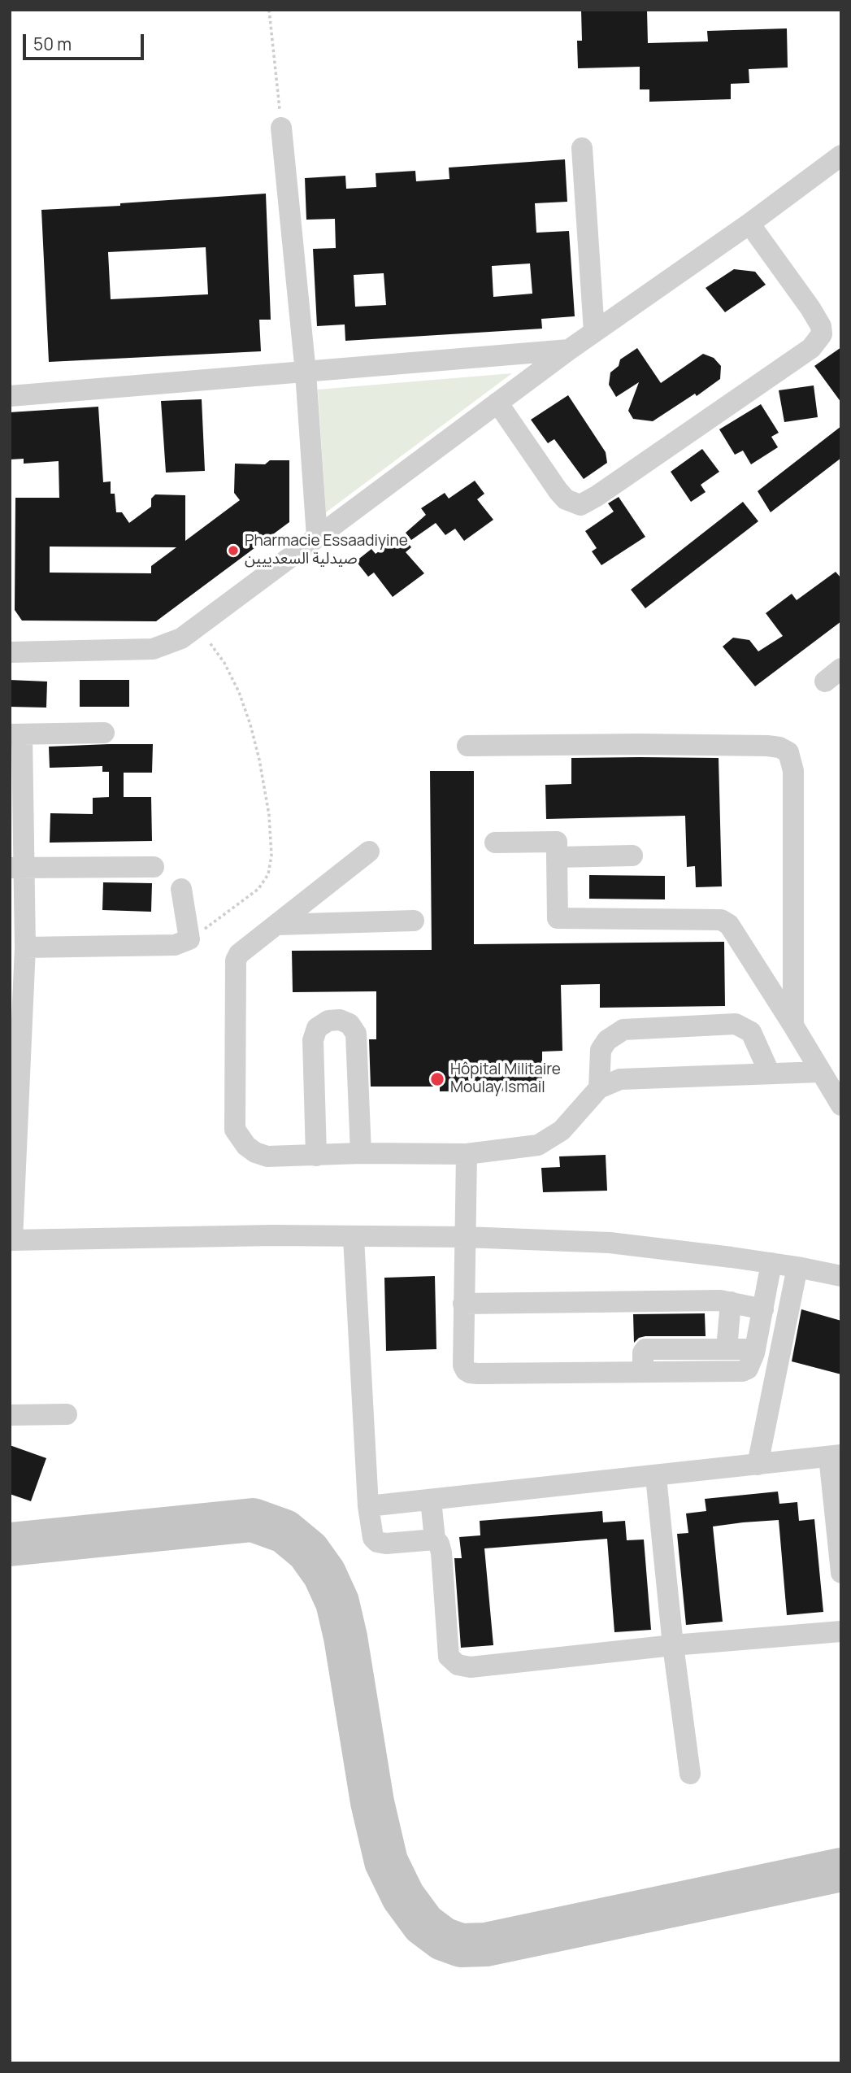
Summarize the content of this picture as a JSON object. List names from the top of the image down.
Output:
{
  "places": ["Pharmacie Essaadiyine صيدلية السعدييين", "Hôpital Militaire Moulay Ismail"],
  "scale_bar": "50 m"
}
